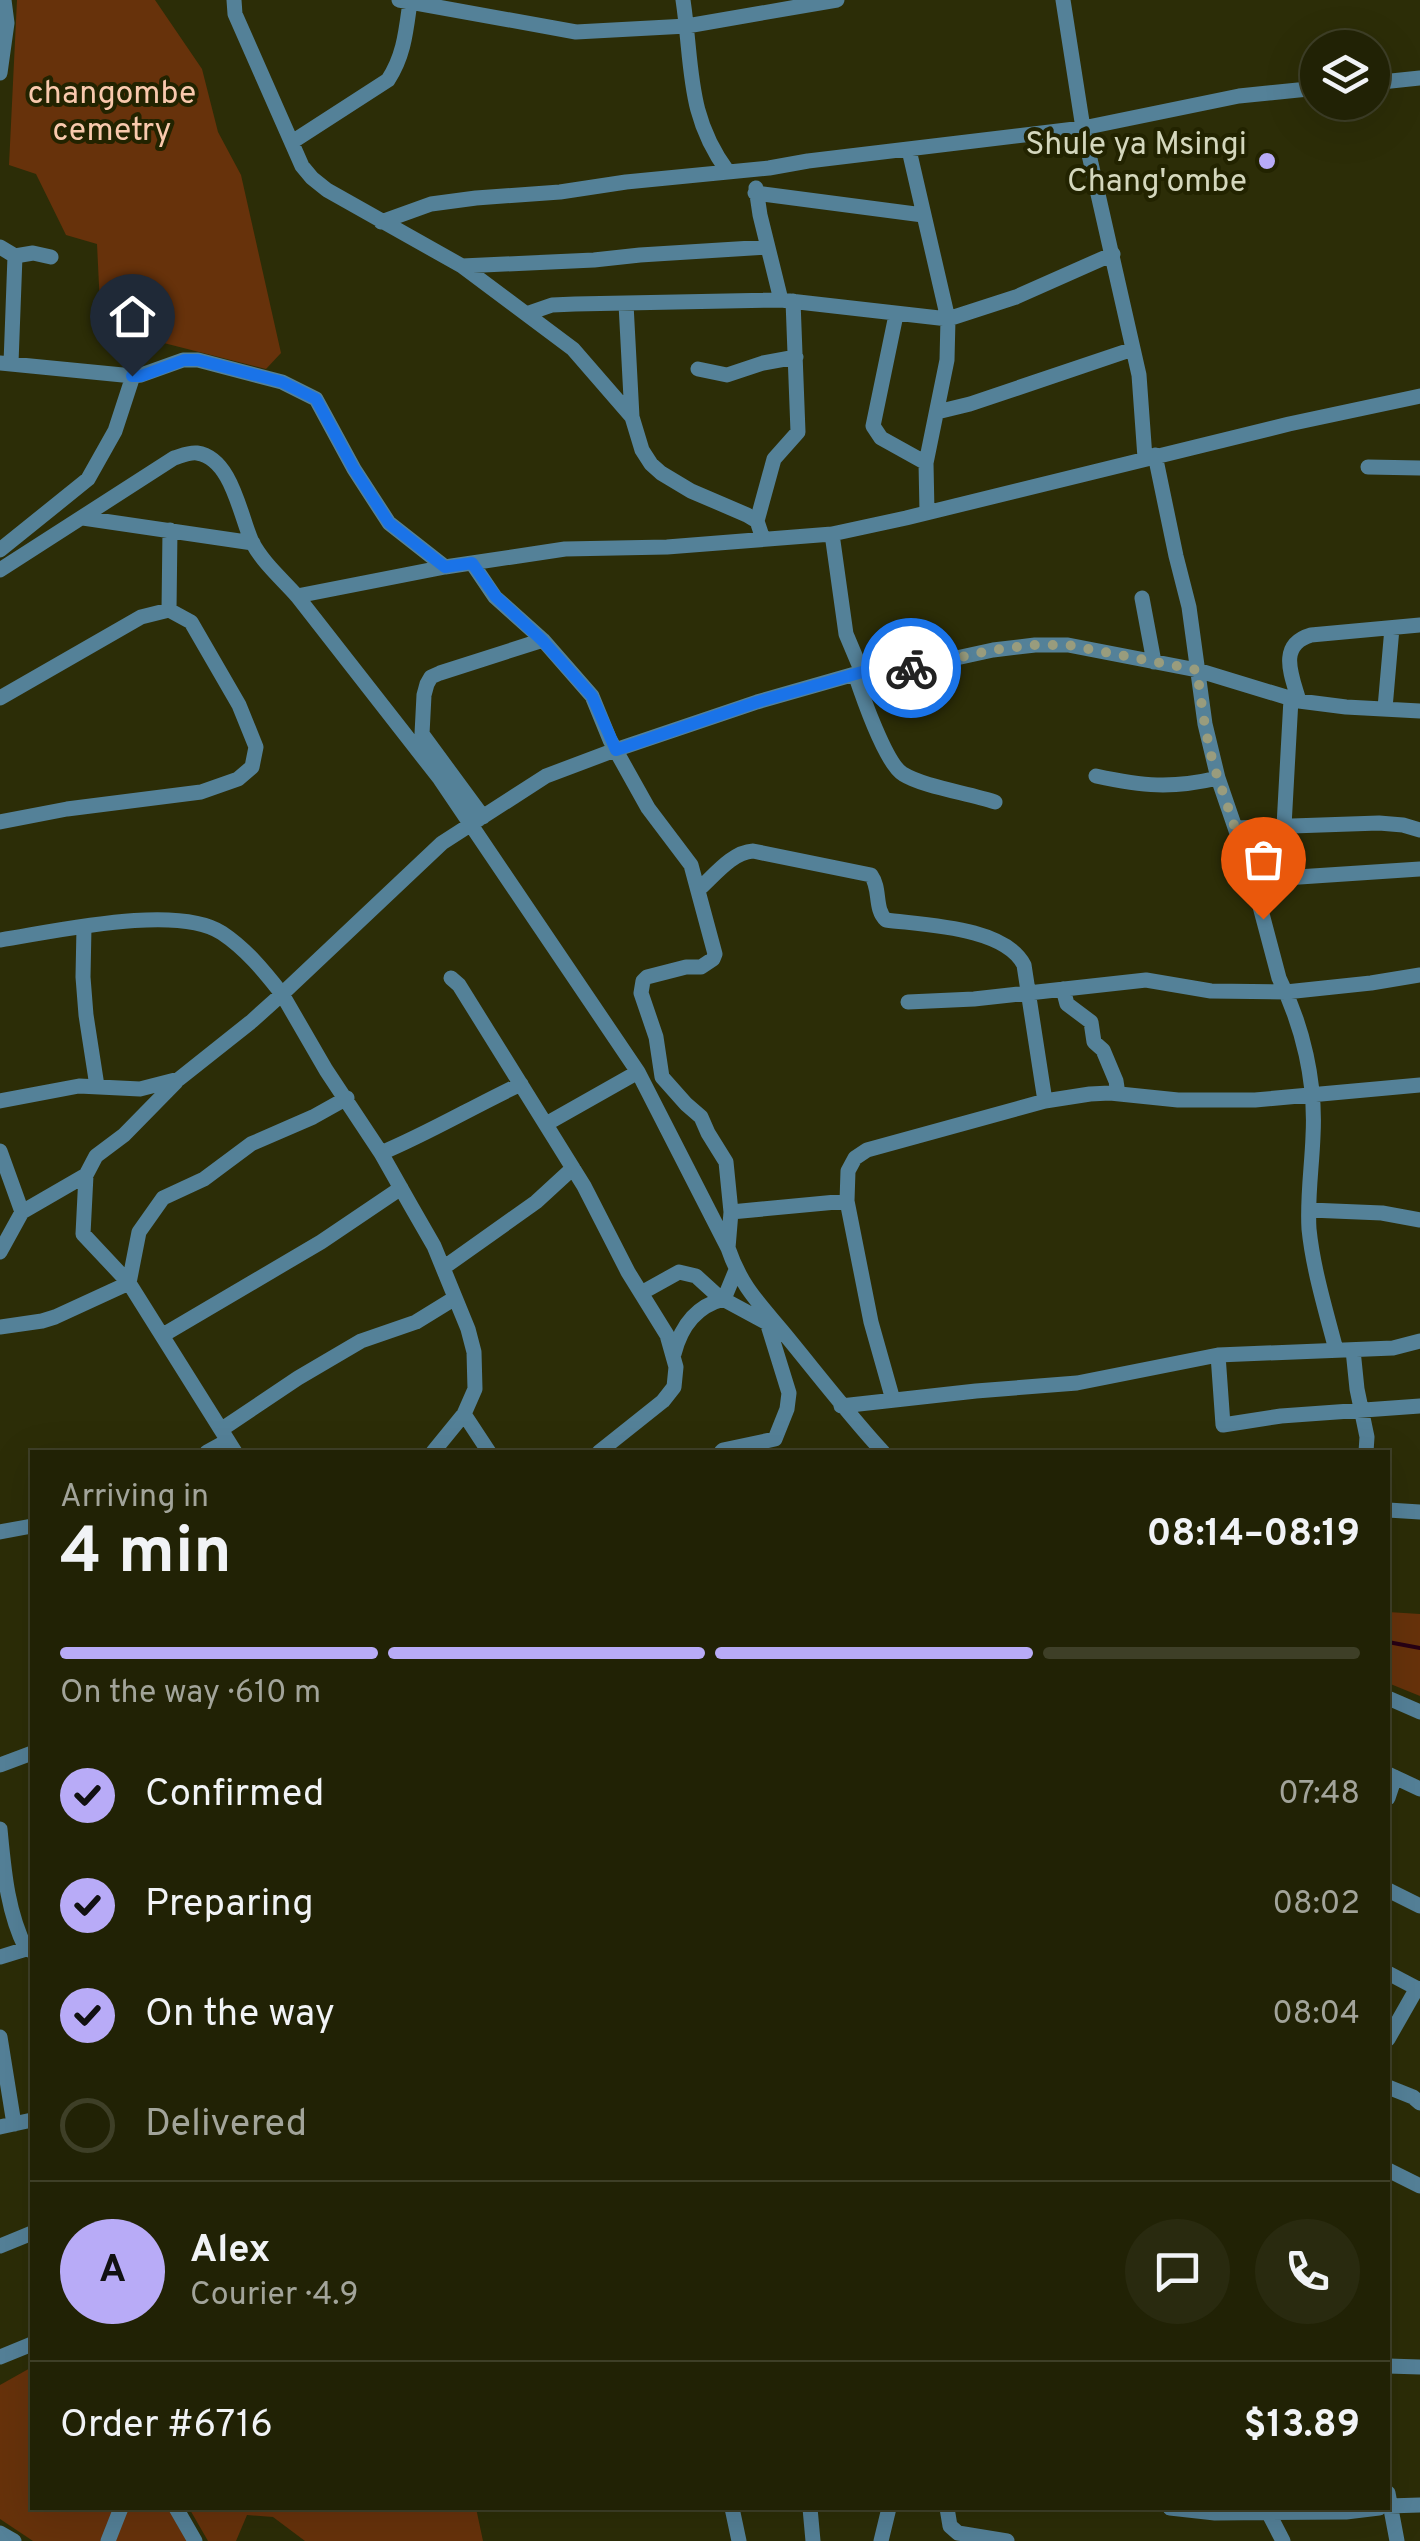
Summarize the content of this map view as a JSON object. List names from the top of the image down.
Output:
{
  "parks": ["changombe cemetry"],
  "places": ["Shule ya Msingi Chang'ombe"],
  "page": {
    "heading": ["4 min", "Arriving in", "08:14–08:19"],
    "panel": [
      "Alex",
      "Courier · 4.9",
      "Order #6716",
      "$13.89"
    ],
    "bar": "On the way · 610 m",
    "list": [
      ["Confirmed", "07:48"],
      ["Preparing", "08:02"],
      ["On the way", "08:04"],
      "Delivered"
    ],
    "round": "A"
  }
}
